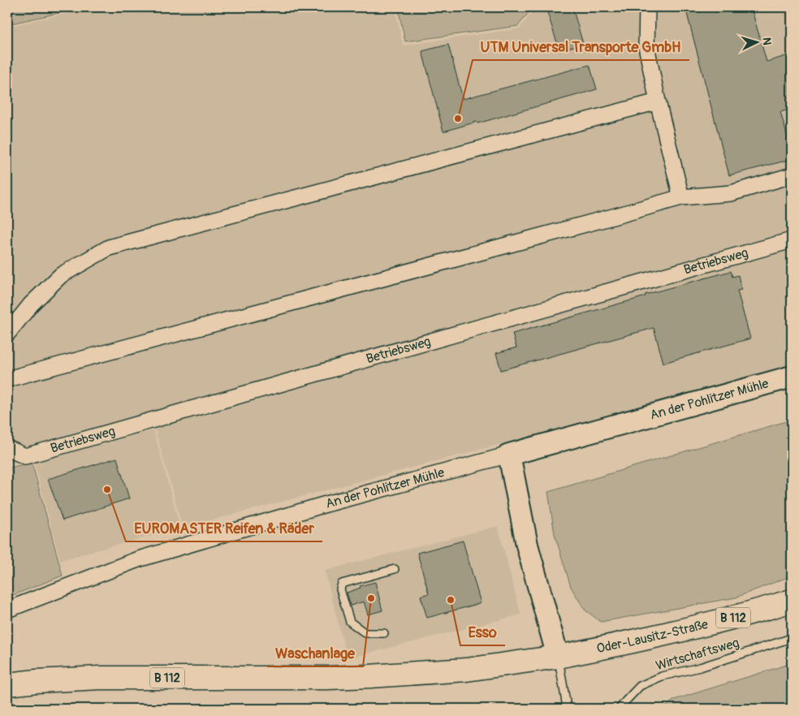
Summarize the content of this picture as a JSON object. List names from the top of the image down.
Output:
{
  "streets": {
    "main road": ["An der Pohlitzer Mühle", "B 112", "Oder-Lausitz-Straße"],
    "street": ["Betriebsweg"],
    "lane": ["Wirtschaftsweg"]
  },
  "crossings": [
    ["B 112", "Oder-Lausitz-Straße"]
  ],
  "places": [
    "UTM Universal Transporte GmbH",
    "EUROMASTER Reifen & Räder",
    "Waschanlage",
    "Esso"
  ],
  "north": "right"
}
